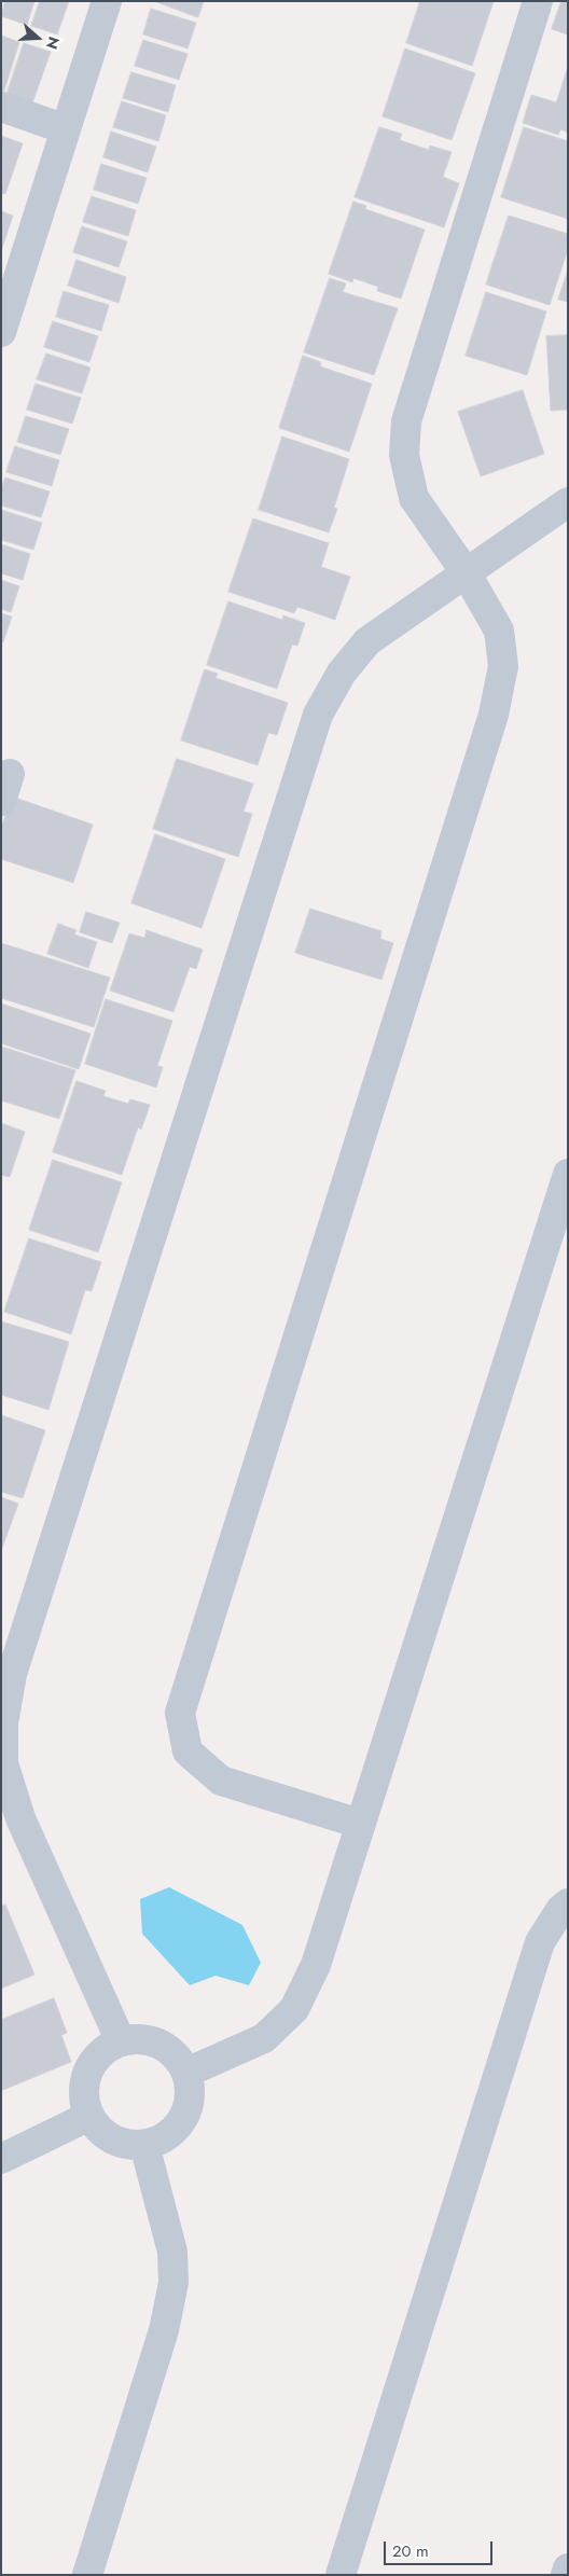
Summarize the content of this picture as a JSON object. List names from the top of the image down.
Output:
{
  "scale_bar": "20 m",
  "north": "right"
}
